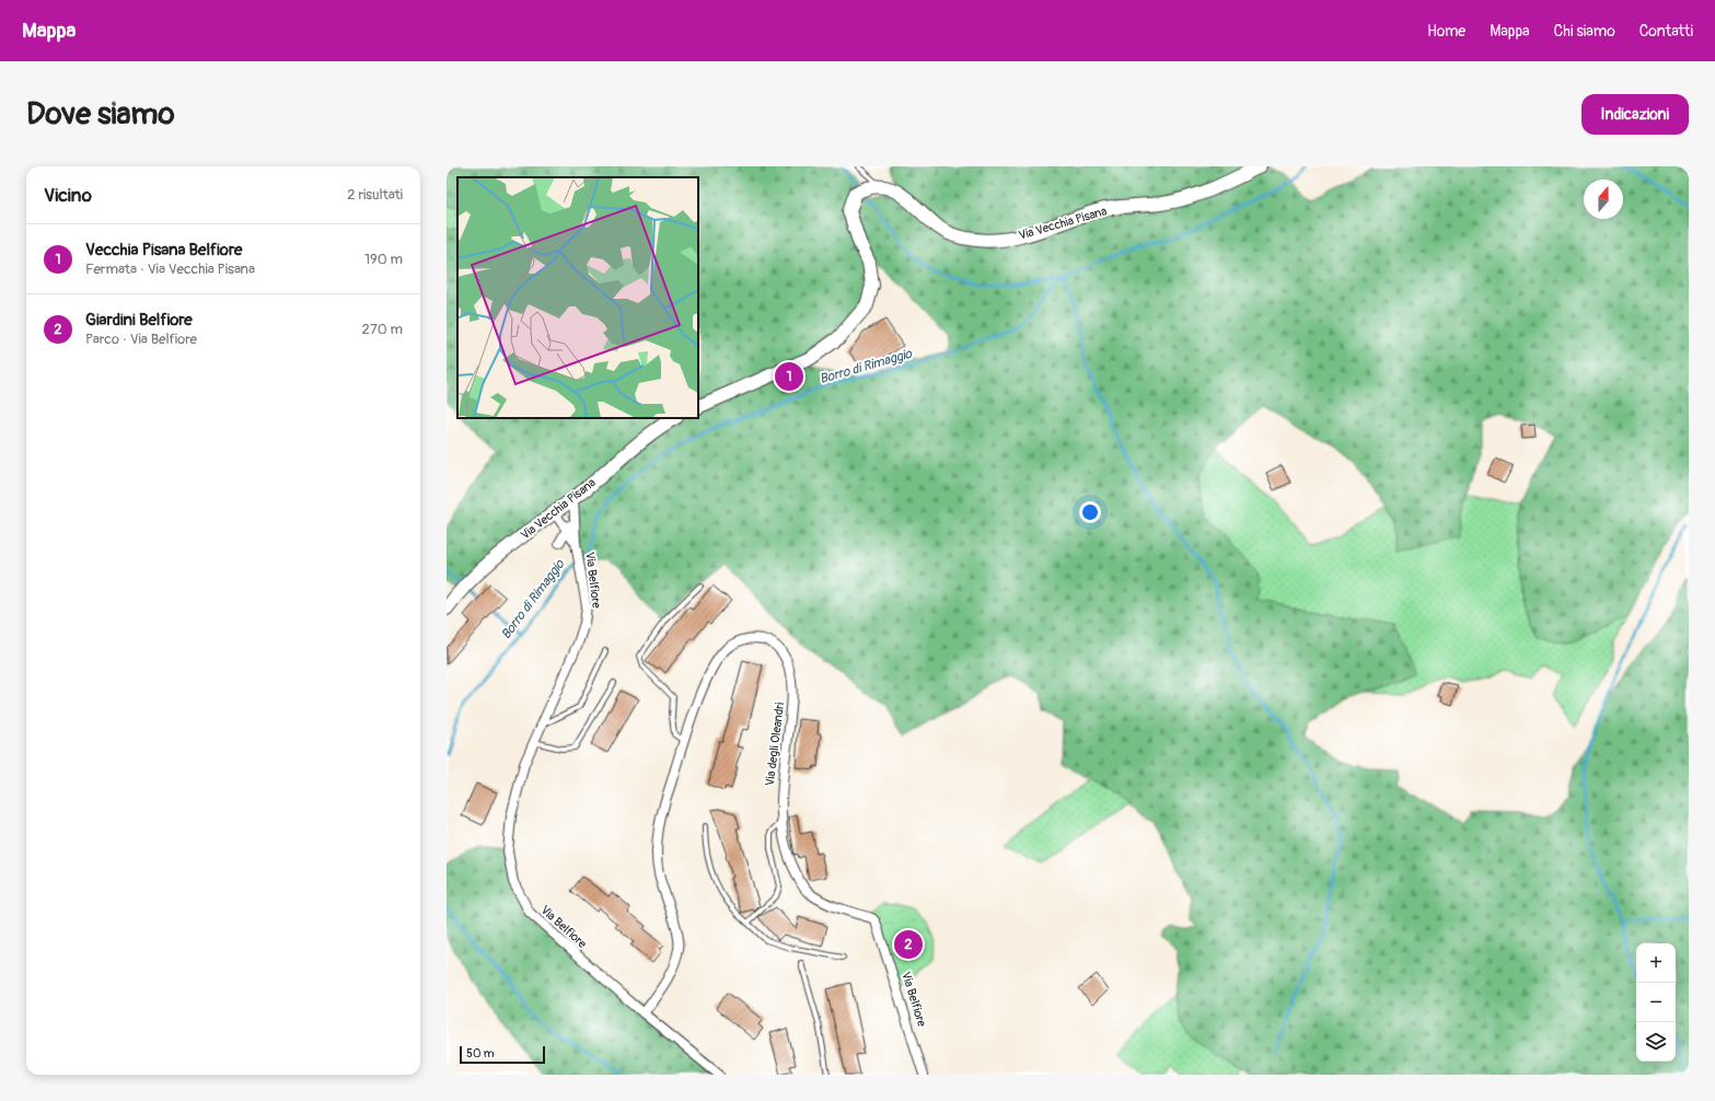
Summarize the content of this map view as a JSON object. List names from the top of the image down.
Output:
{
  "streets": {
    "main road": ["Via Vecchia Pisana"],
    "street": ["Via Belfiore", "Via degli Oleandri"]
  },
  "crossings": [
    ["Via Vecchia Pisana", "Via Belfiore"],
    ["Via Belfiore", "Via degli Oleandri"]
  ],
  "water": ["Borro di Rimaggio"],
  "scale_bar": "50 m",
  "north": "top",
  "page": {
    "header": "Mappa",
    "nav": [
      "Home",
      "Mappa",
      "Chi siamo",
      "Contatti"
    ],
    "buttons": "Indicazioni",
    "title": "Dove siamo",
    "heading": ["Vicino", "2 risultati"],
    "list": [
      {
        "mark": "1",
        "name": "Vecchia Pisana Belfiore",
        "note": "Fermata · Via Vecchia Pisana",
        "value": "190 m"
      },
      {
        "mark": "2",
        "name": "Giardini Belfiore",
        "note": "Parco · Via Belfiore",
        "value": "270 m"
      }
    ],
    "pins": ["1", "2"],
    "map_buttons": ["+", "−"],
    "scale": "50 m"
  }
}
